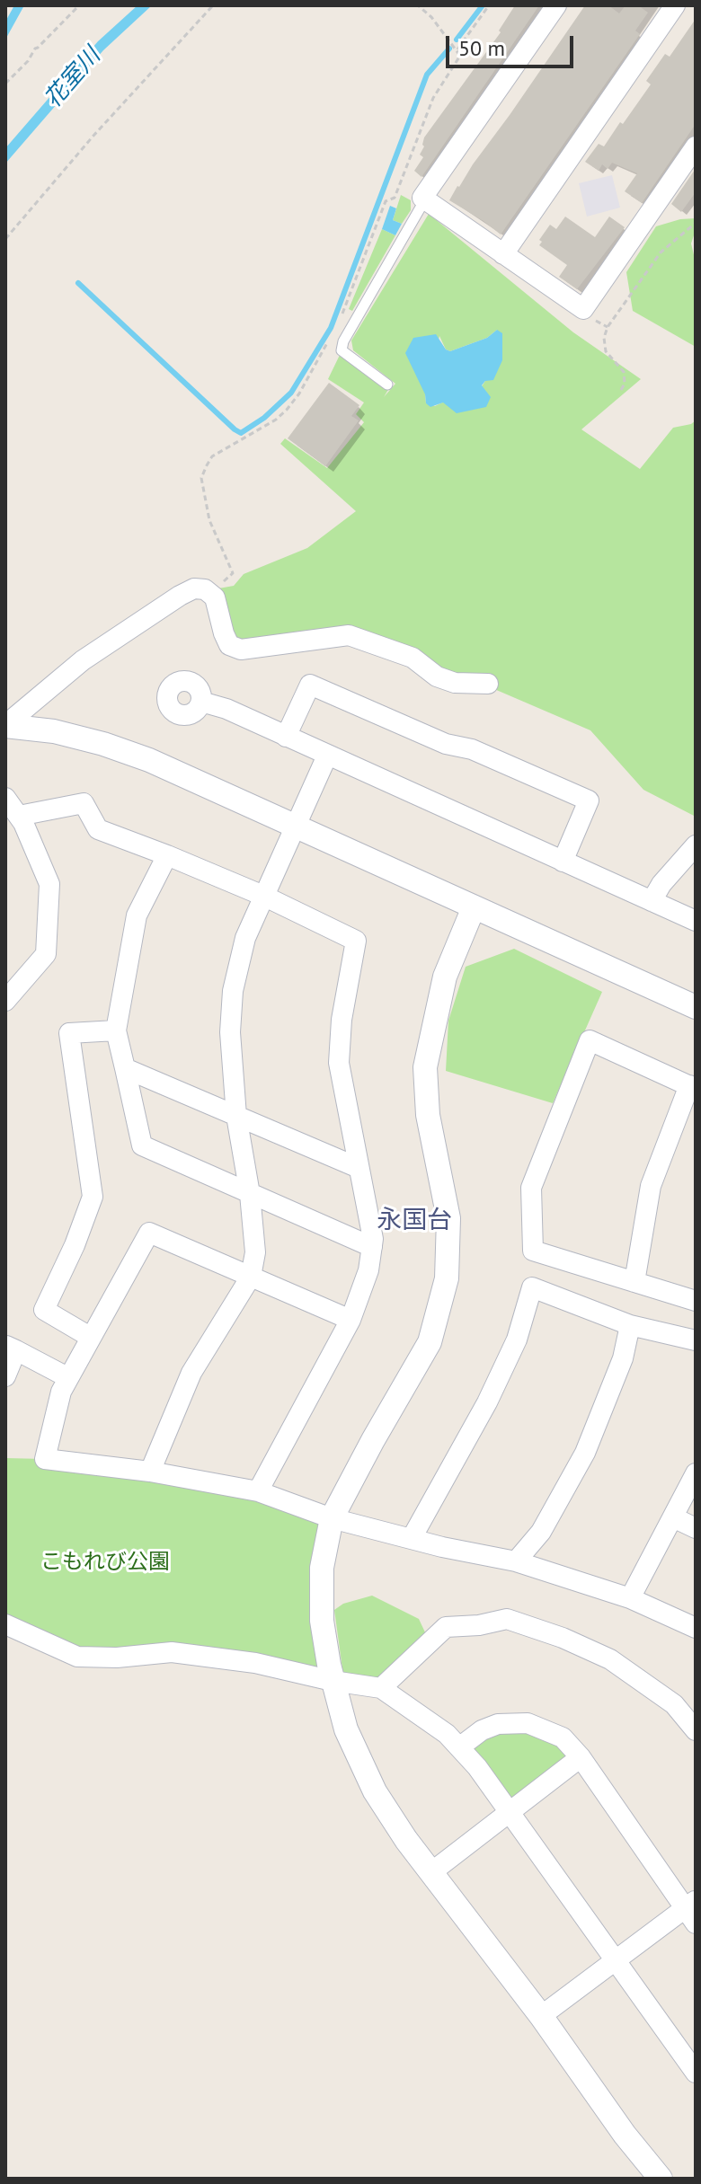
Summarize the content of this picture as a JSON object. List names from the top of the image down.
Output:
{
  "districts": ["永国台"],
  "water": ["花室川"],
  "parks": ["こもれび公園"],
  "scale_bar": "50 m"
}
